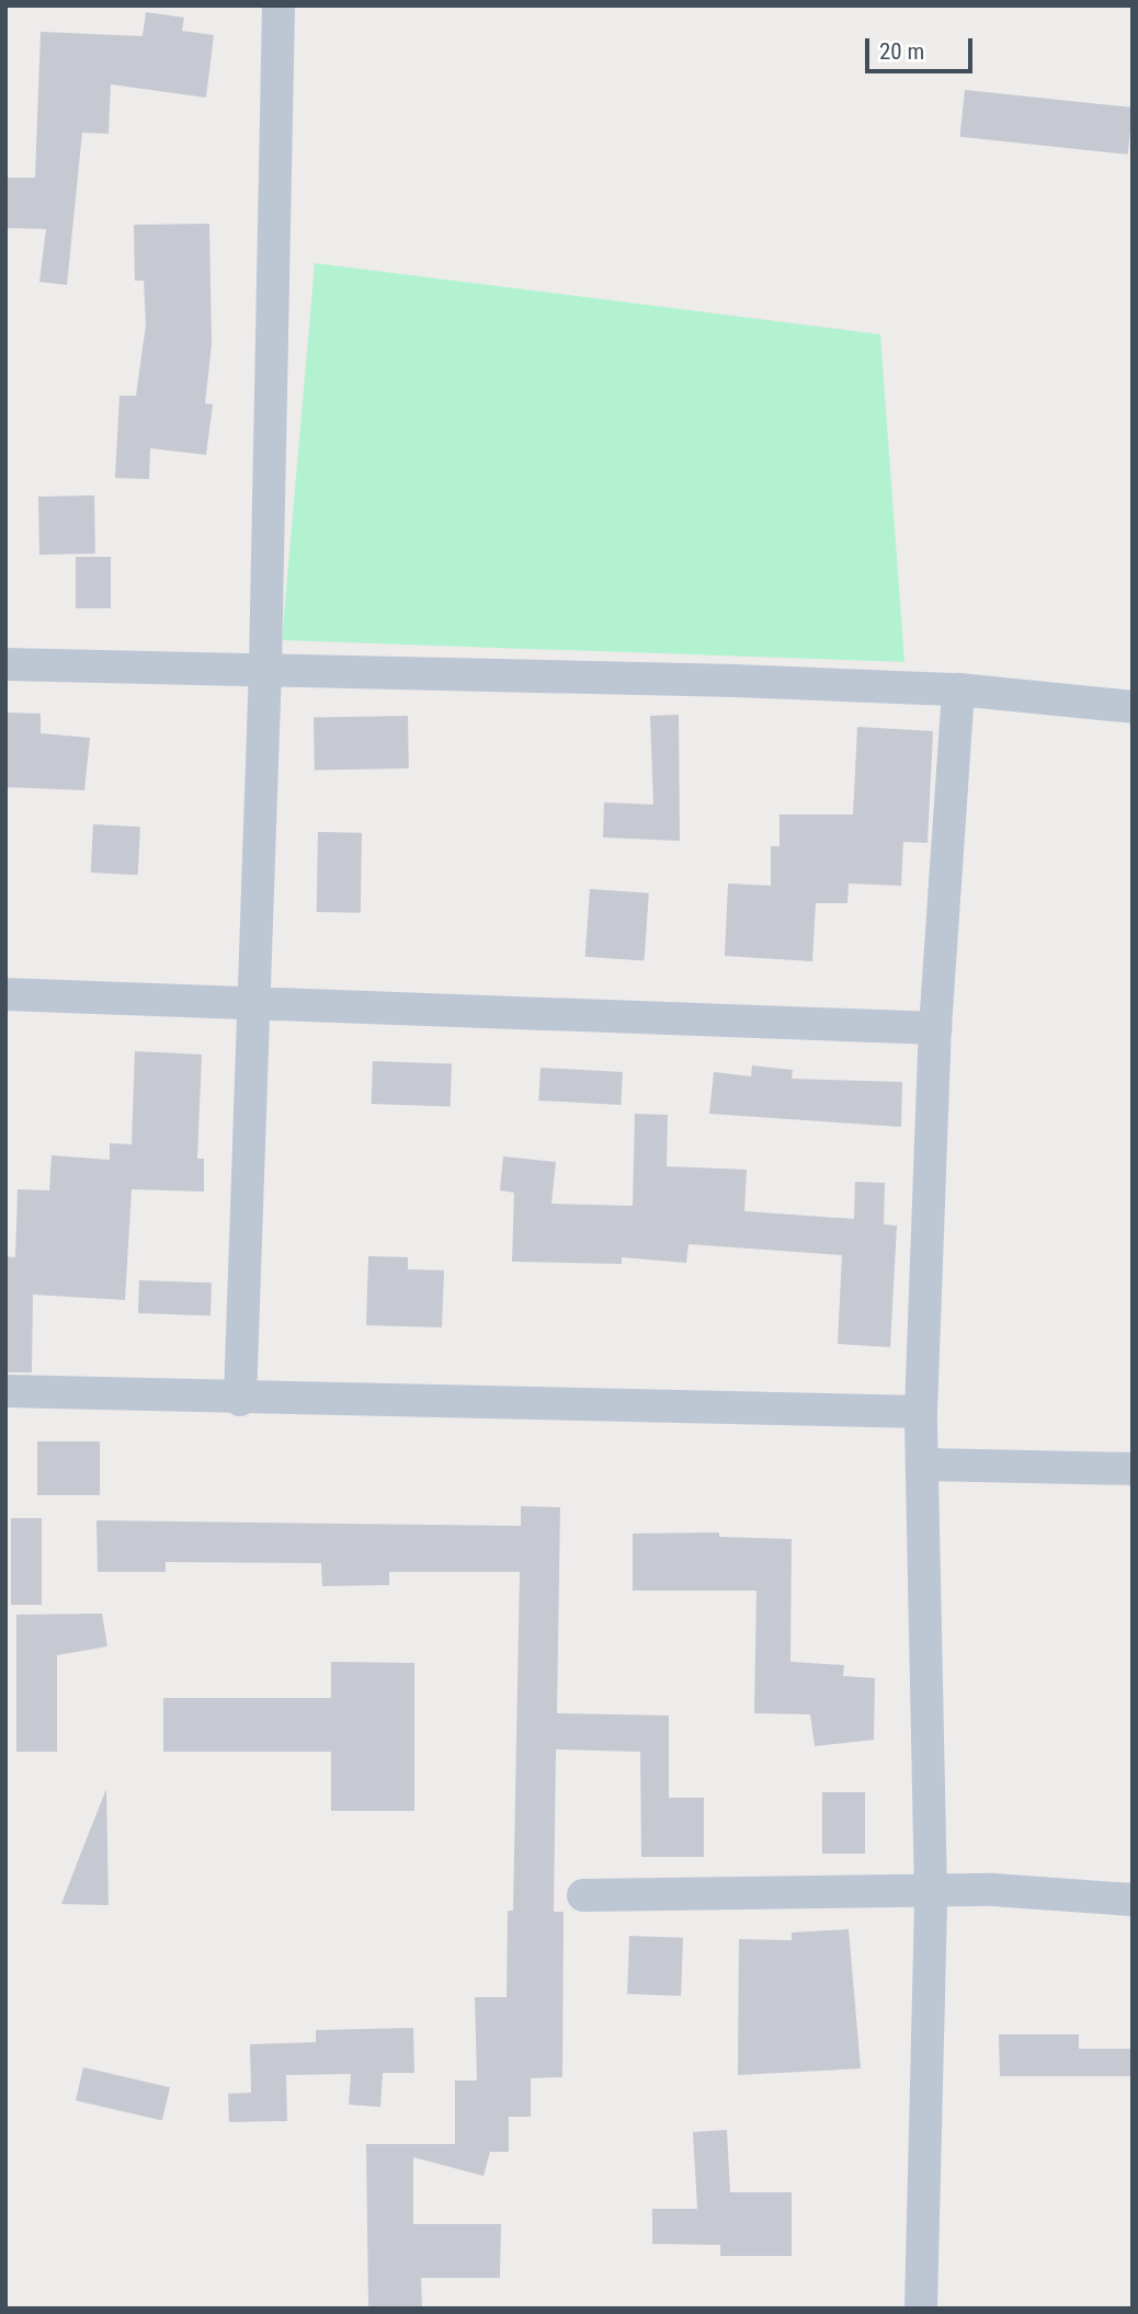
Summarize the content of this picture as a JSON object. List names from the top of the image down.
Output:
{
  "scale_bar": "20 m"
}
